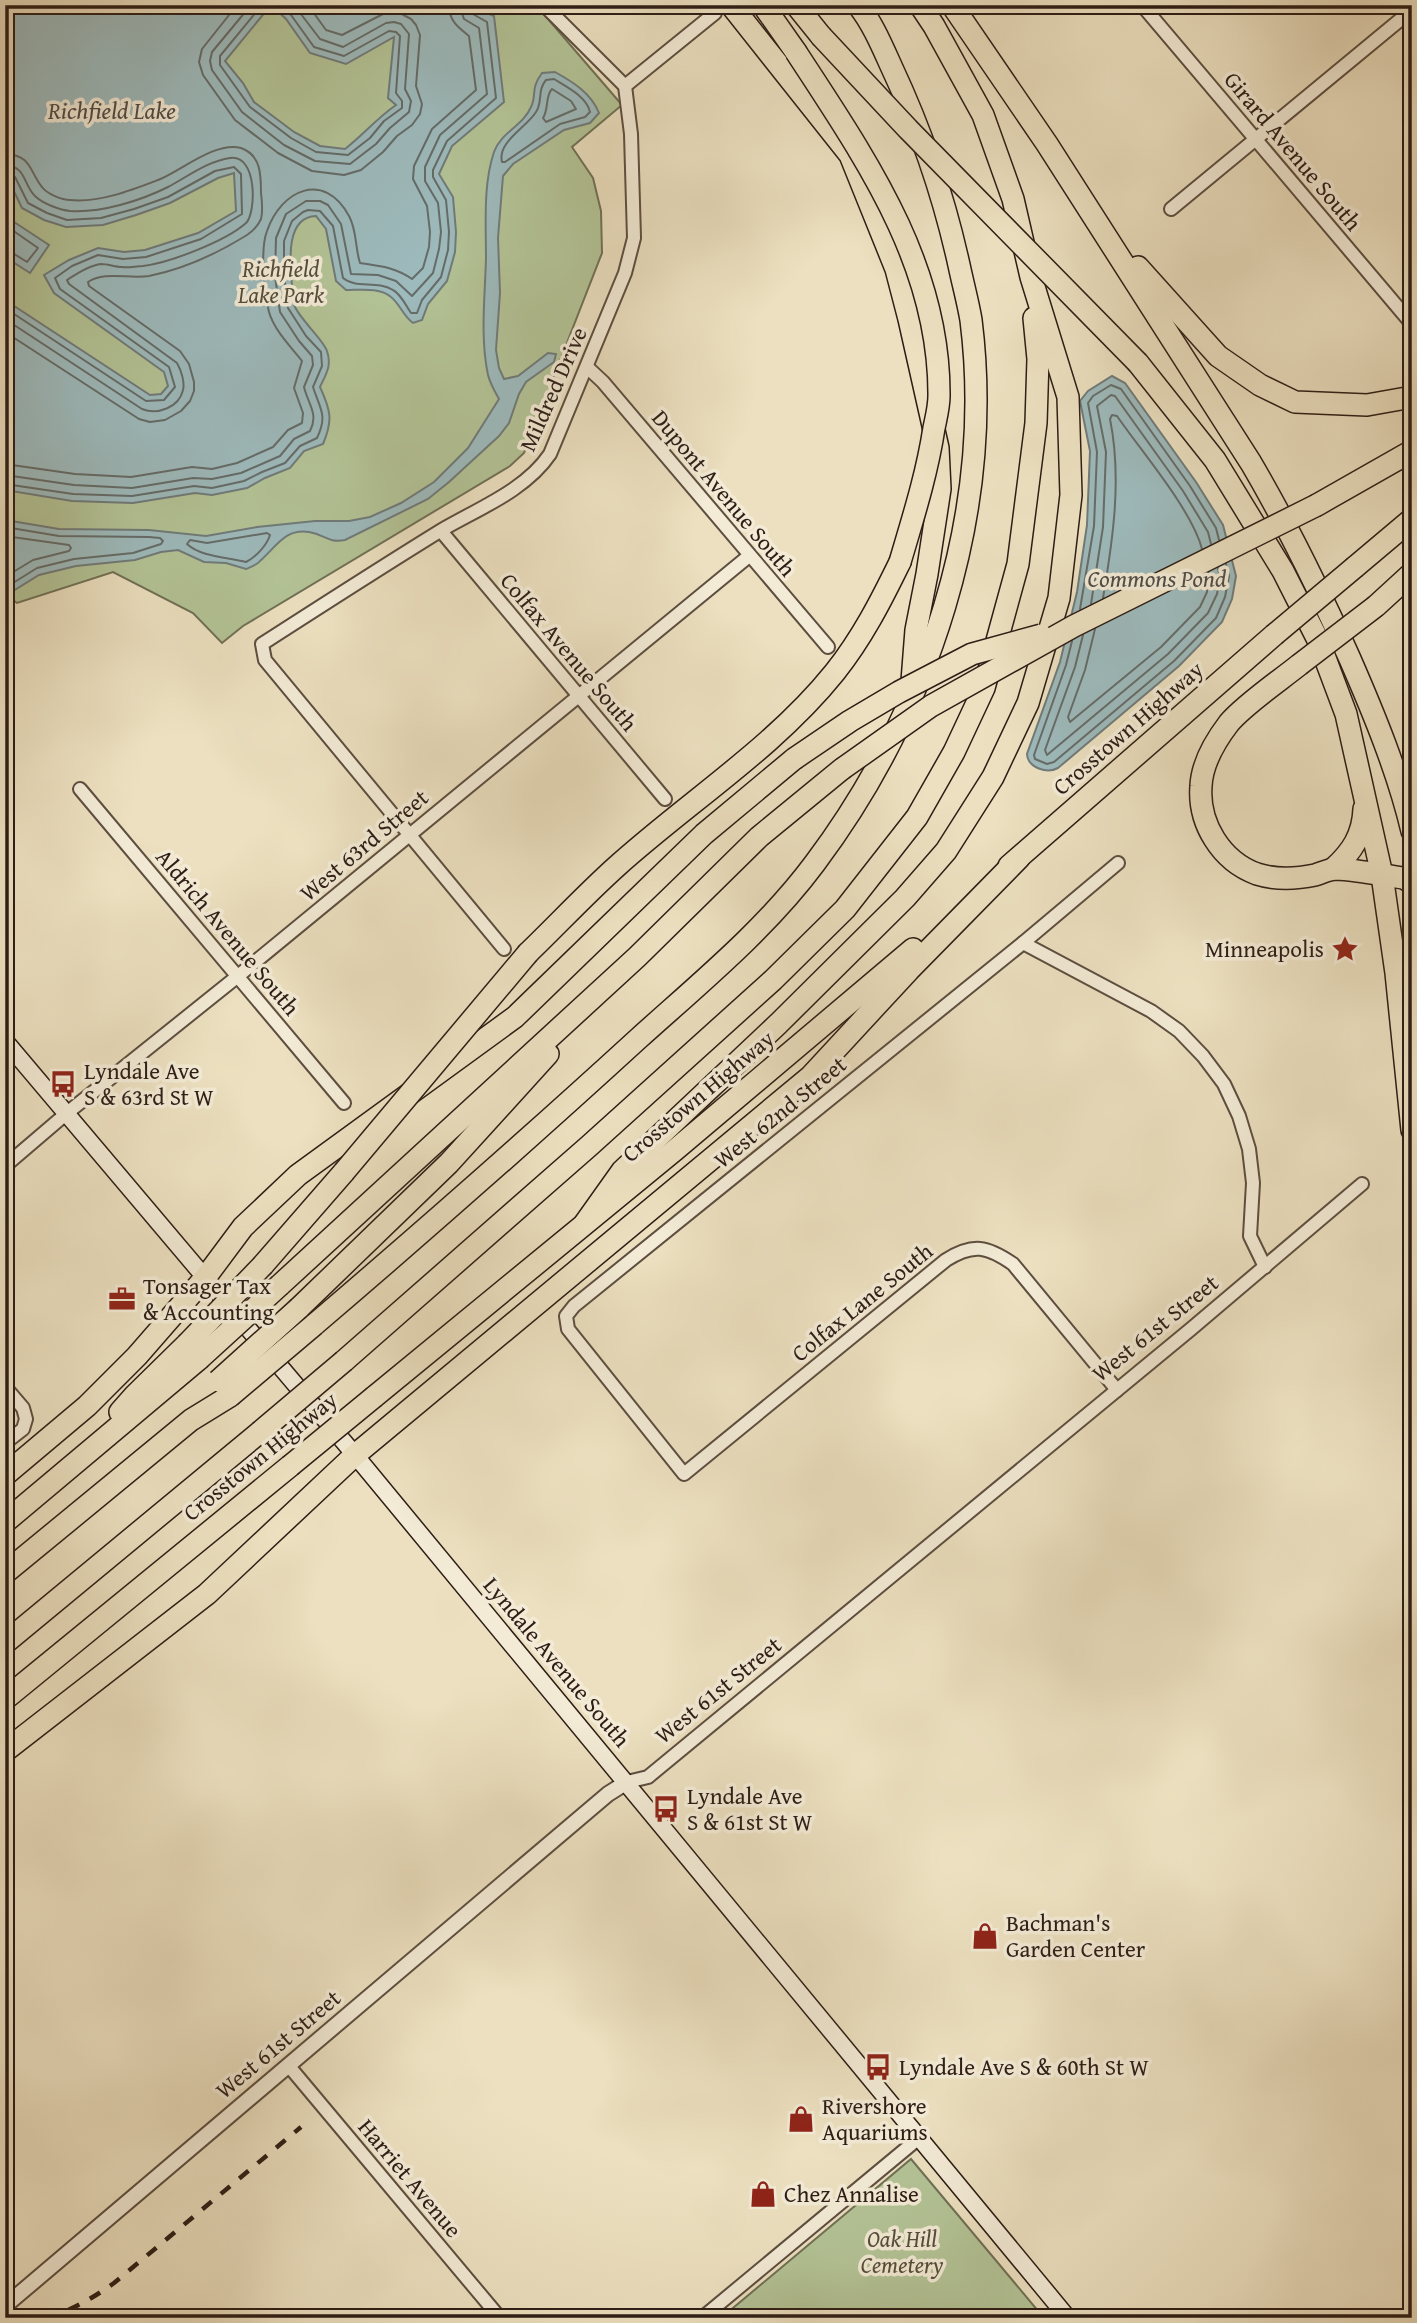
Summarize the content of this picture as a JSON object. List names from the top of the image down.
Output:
{
  "streets": {
    "highway": ["Crosstown Highway"],
    "main road": ["Lyndale Avenue South"],
    "street": [
      "Girard Avenue South",
      "Mildred Drive",
      "Dupont Avenue South",
      "Colfax Avenue South",
      "West 63rd Street",
      "Aldrich Avenue South",
      "West 62nd Street",
      "Colfax Lane South",
      "West 61st Street",
      "Harriet Avenue"
    ]
  },
  "crossings": [
    ["Mildred Drive", "Dupont Avenue South"],
    ["Mildred Drive", "Colfax Avenue South"],
    ["Mildred Drive", "West 63rd Street"],
    ["Dupont Avenue South", "West 63rd Street"],
    ["Colfax Avenue South", "West 63rd Street"],
    ["West 63rd Street", "Aldrich Avenue South"],
    ["West 63rd Street", "Lyndale Avenue South"],
    ["West 62nd Street", "Colfax Lane South"],
    ["Colfax Lane South", "West 61st Street"],
    ["West 61st Street", "Lyndale Avenue South"],
    ["West 61st Street", "Harriet Avenue"]
  ],
  "water": ["Richfield Lake", "Commons Pond"],
  "parks": ["Richfield Lake Park", "Oak Hill Cemetery"],
  "places": {
    "place": ["Minneapolis"],
    "bus stop": ["Lyndale Ave S & 63rd St W", "Lyndale Ave S & 61st St W", "Lyndale Ave S & 60th St W"],
    "office": ["Tonsager Tax & Accounting"],
    "shop": ["Bachman's Garden Center", "Rivershore Aquariums", "Chez Annalise"]
  }
}
